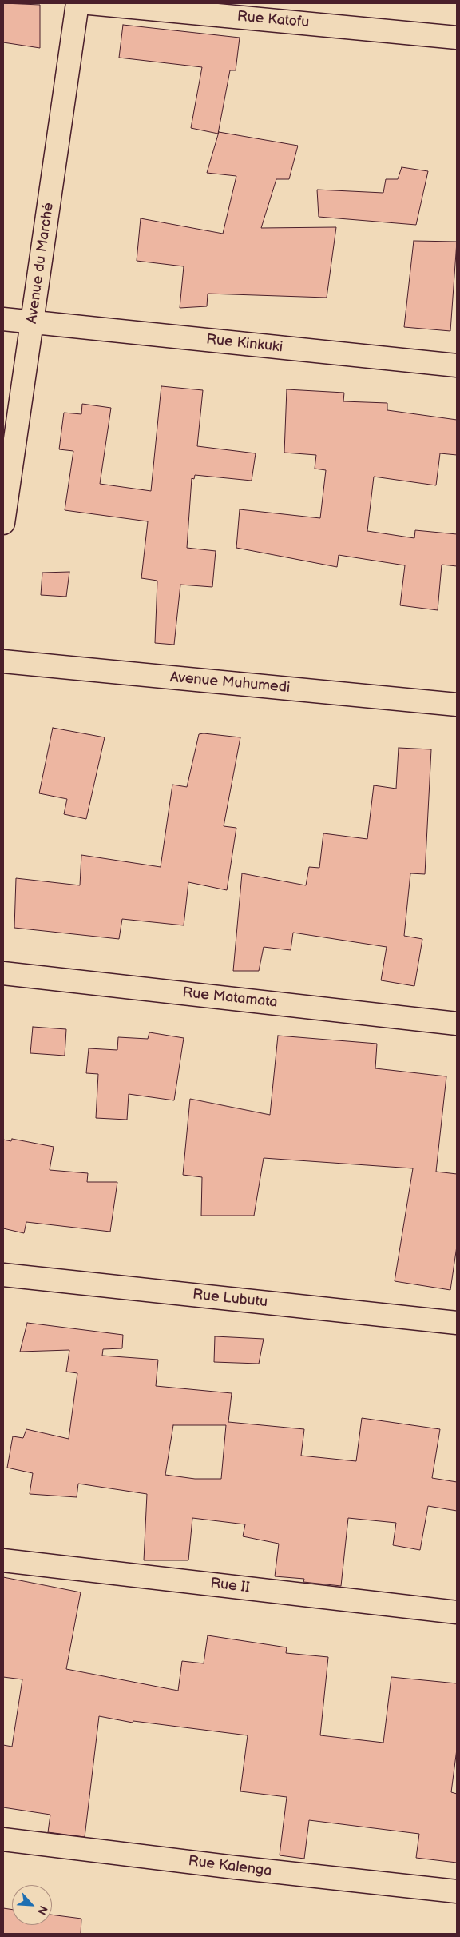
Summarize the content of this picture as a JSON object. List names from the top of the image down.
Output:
{
  "streets": {
    "street": [
      "Rue Katofu",
      "Avenue du Marché",
      "Rue Kinkuki",
      "Avenue Muhumedi",
      "Rue Matamata",
      "Rue Lubutu",
      "Rue II",
      "Rue Kalenga"
    ]
  },
  "crossings": [
    ["Avenue du Marché", "Rue Kinkuki"]
  ],
  "north": "bottom right"
}
